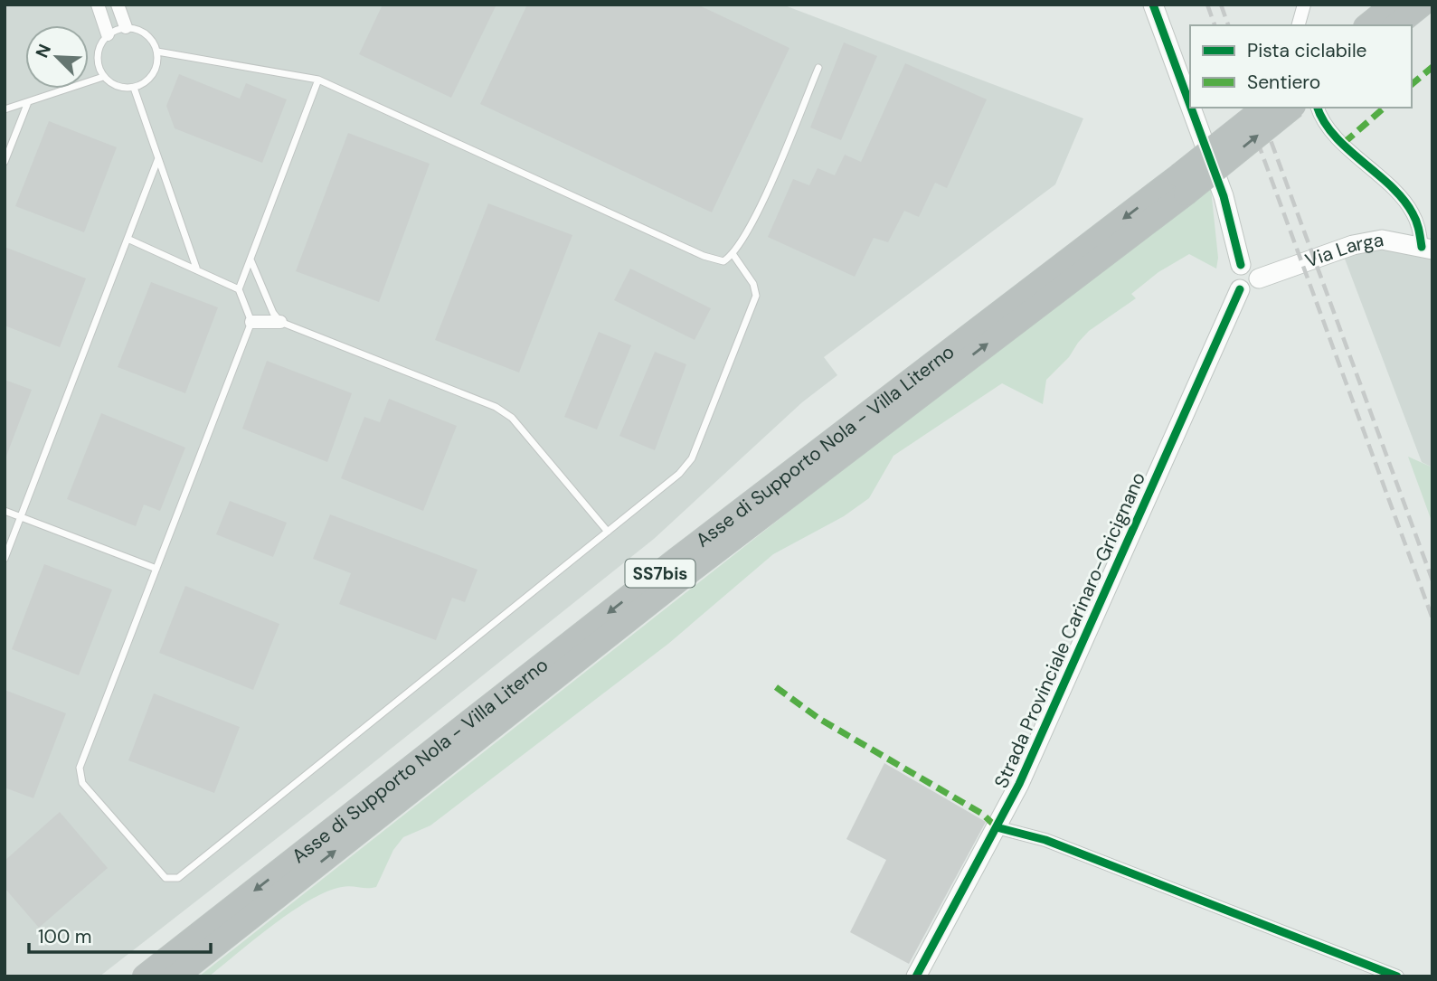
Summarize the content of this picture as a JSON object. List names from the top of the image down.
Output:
{
  "streets": {
    "highway": ["Asse di Supporto Nola - Villa Literno", "SS7bis"],
    "street": ["Via Larga", "Strada Provinciale Carinaro-Gricignano"]
  },
  "crossings": [
    ["Via Larga", "Strada Provinciale Carinaro-Gricignano"]
  ],
  "legend": ["Pista ciclabile", "Sentiero"],
  "scale_bar": "100 m",
  "north": "top left"
}
